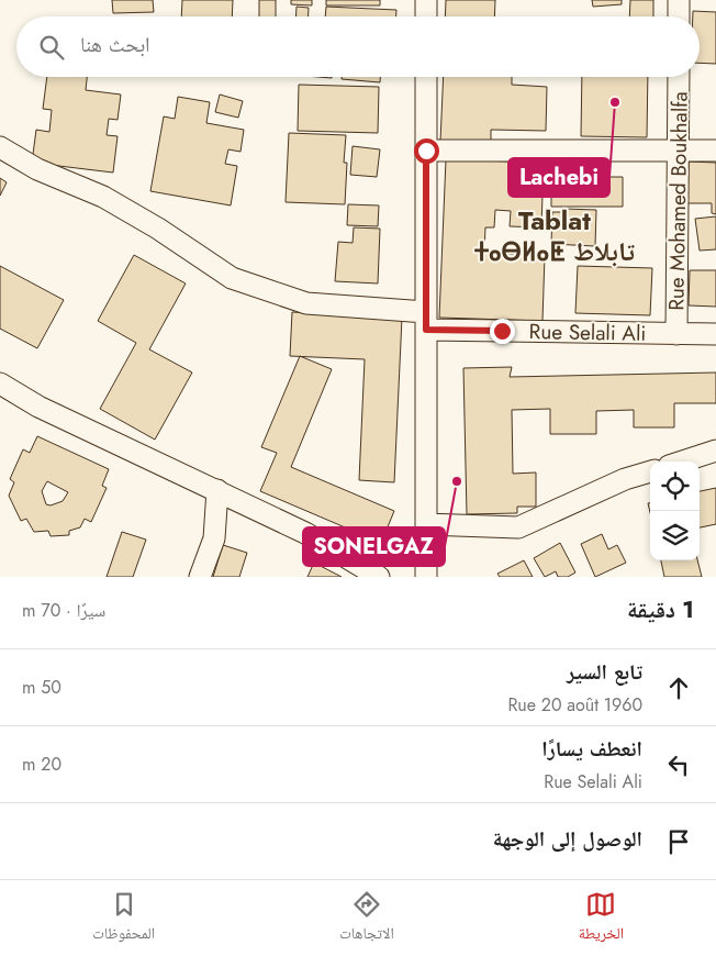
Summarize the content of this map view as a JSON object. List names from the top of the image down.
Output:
{
  "streets": {
    "street": ["Rue Mohamed Boukhalfa", "Rue Selali Ali"]
  },
  "crossings": [
    ["Rue Mohamed Boukhalfa", "Rue Selali Ali"]
  ],
  "districts": ["Tablat ⵜⴰⴱⵍⴰⵟ تابلاط"],
  "places": ["Lachebi", "SONELGAZ"],
  "page": {
    "search": "ابحث هنا",
    "heading": ["1 دقيقة", "سيرًا · 70 m"],
    "list": [
      ["تابع السير", "Rue 20 août 1960", "50 m"],
      ["انعطف يسارًا", "Rue Selali Ali", "20 m"],
      "الوصول إلى الوجهة"
    ],
    "nav": ["الخريطة", "الاتجاهات", "المحفوظات"]
  }
}
